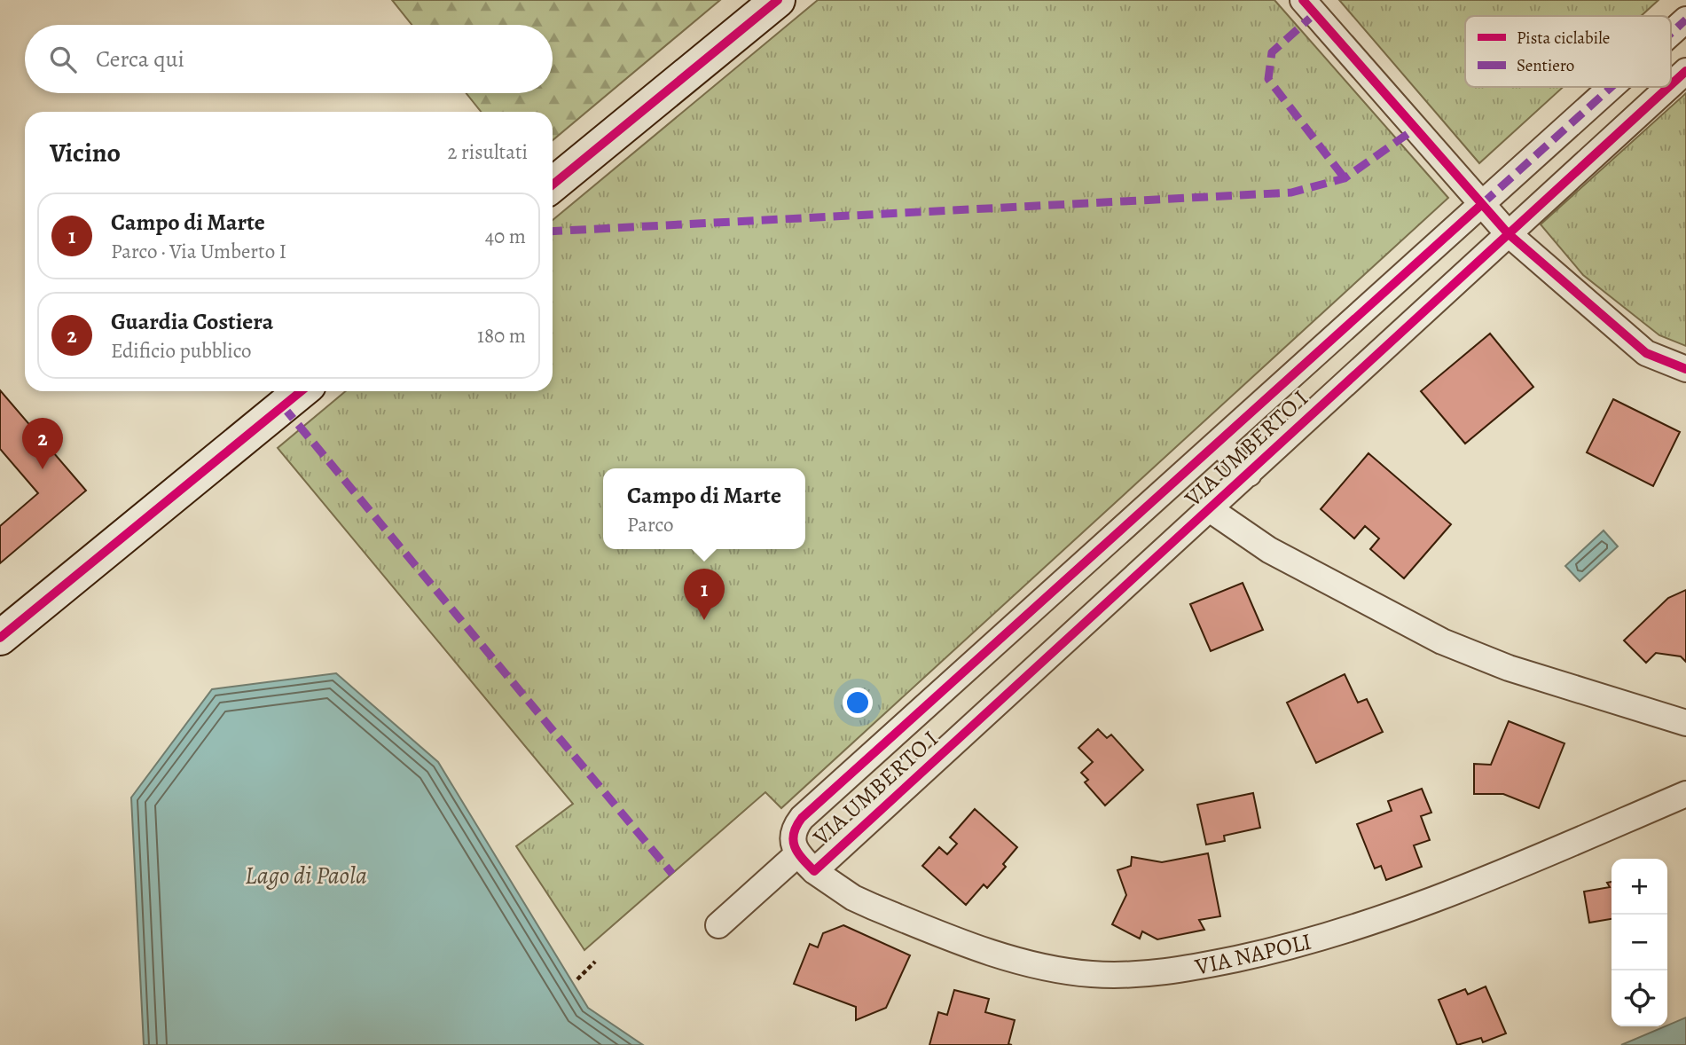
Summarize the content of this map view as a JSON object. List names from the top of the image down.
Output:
{
  "streets": {
    "street": ["VIA UMBERTO I", "VIA NAPOLI"]
  },
  "crossings": [
    ["VIA UMBERTO I", "VIA NAPOLI"]
  ],
  "water": ["Lago di Paola"],
  "legend": ["Pista ciclabile", "Sentiero"],
  "page": {
    "search": "Cerca qui",
    "heading": ["Vicino", "2 risultati"],
    "list": [
      {
        "mark": "1",
        "name": "Campo di Marte",
        "note": "Parco · Via Umberto I",
        "value": "40 m"
      },
      {
        "mark": "2",
        "name": "Guardia Costiera",
        "note": "Edificio pubblico",
        "value": "180 m"
      }
    ],
    "pins": ["2", "1"],
    "popup": ["Campo di Marte", "Parco"],
    "map_buttons": ["+", "−"]
  }
}
